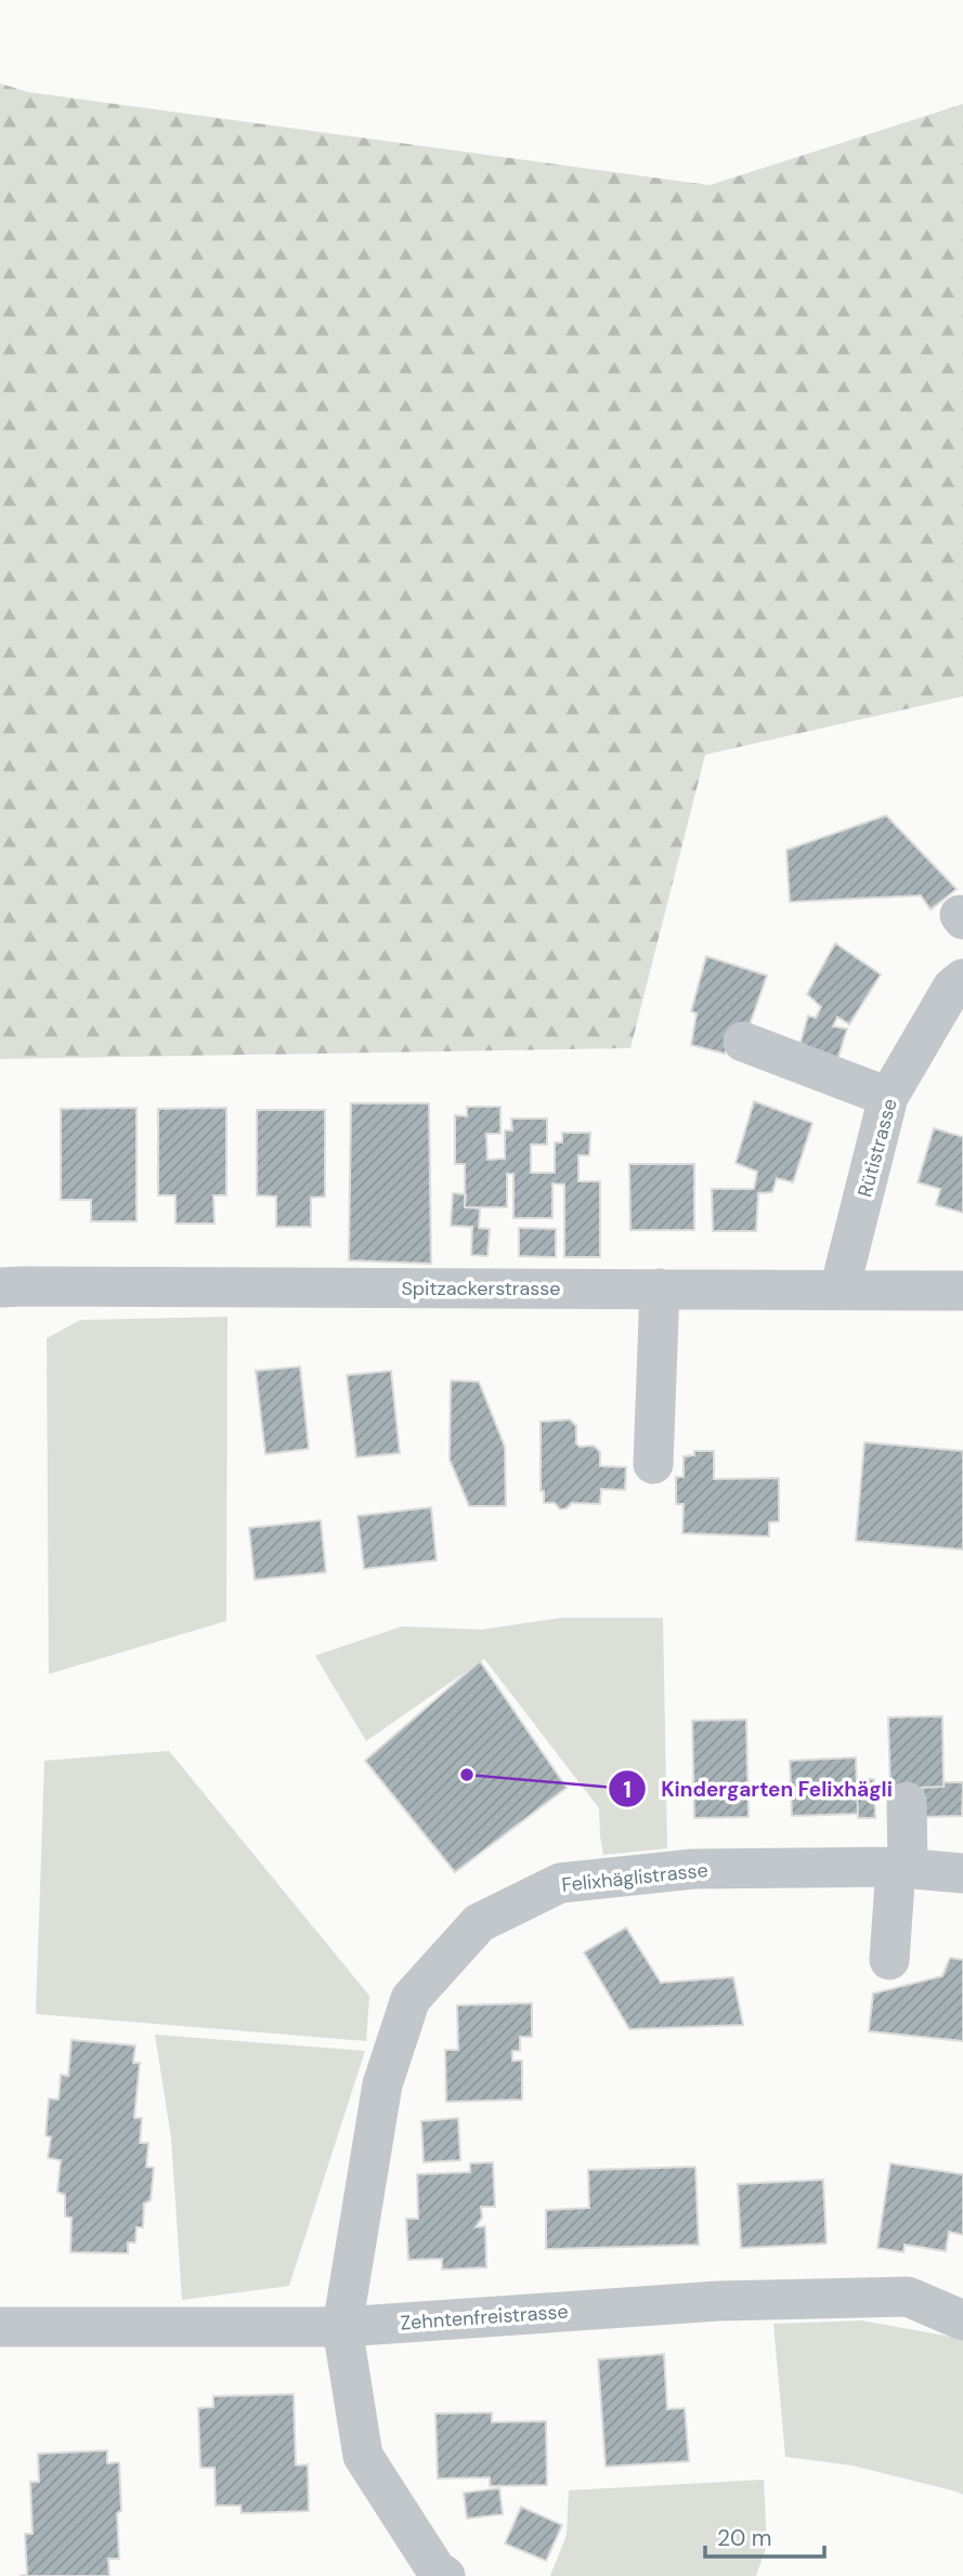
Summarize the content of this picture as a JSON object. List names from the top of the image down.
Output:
{
  "streets": {
    "street": [
      "Rütistrasse",
      "Spitzackerstrasse",
      "Felixhäglistrasse",
      "Zehntenfreistrasse"
    ]
  },
  "crossings": [
    ["Rütistrasse", "Spitzackerstrasse"],
    ["Felixhäglistrasse", "Zehntenfreistrasse"]
  ],
  "places": ["Kindergarten Felixhägli"],
  "scale_bar": "20 m"
}
